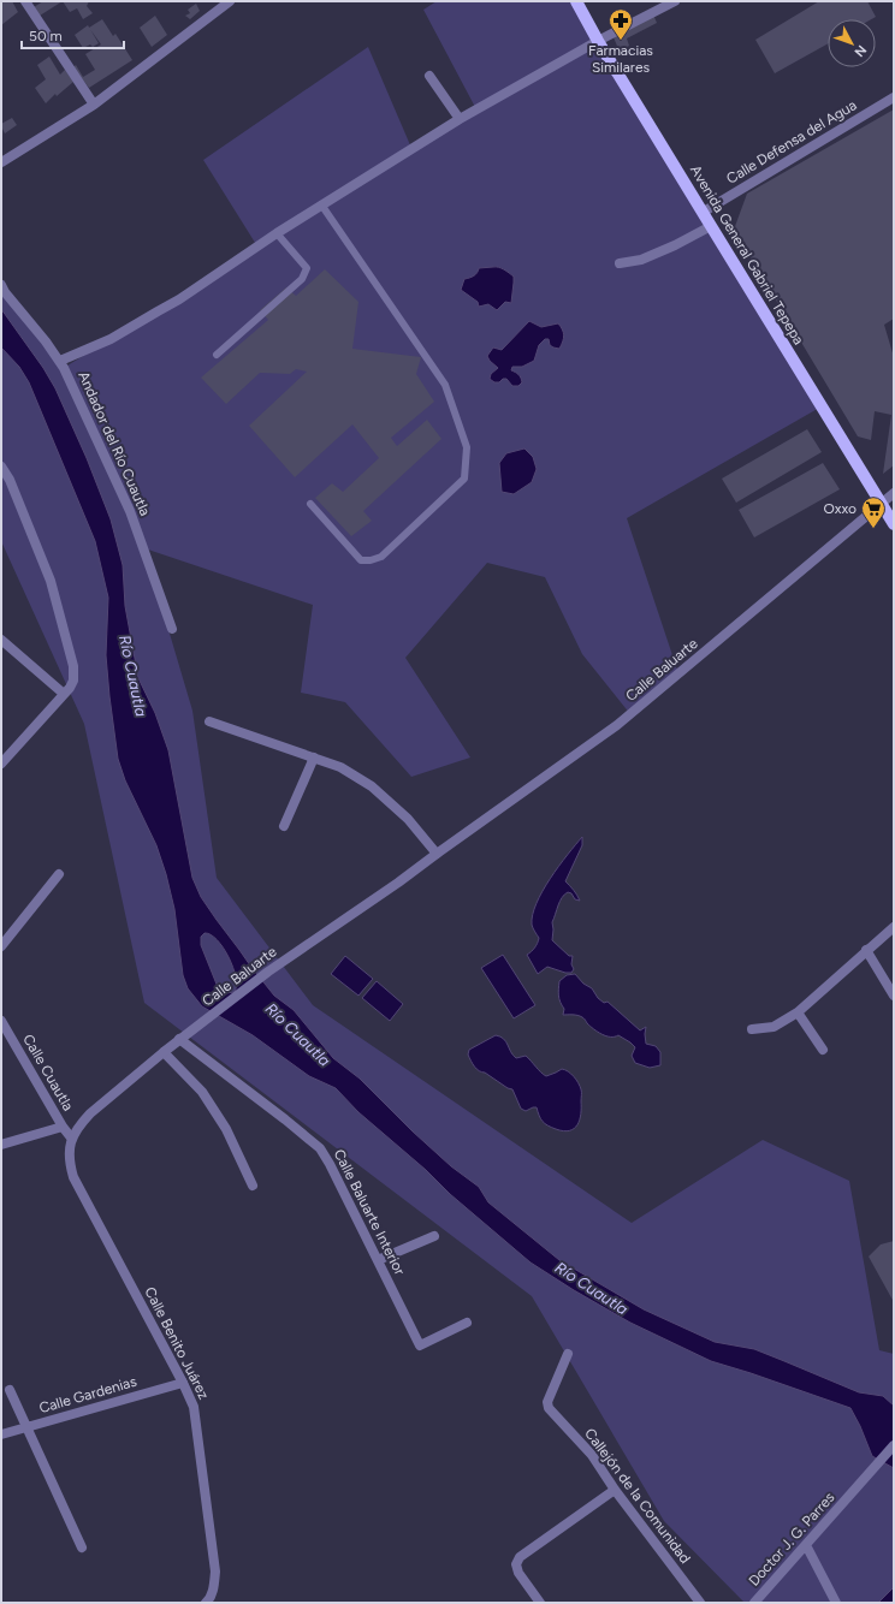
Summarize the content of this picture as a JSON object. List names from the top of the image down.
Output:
{
  "streets": {
    "main road": ["Avenida General Gabriel Tepepa"],
    "street": [
      "Calle Defensa del Agua",
      "Andador del Río Cuautla",
      "Calle Baluarte",
      "Calle Cuautla",
      "Calle Baluarte Interior",
      "Calle Benito Juárez",
      "Calle Gardenias",
      "Callejón de la Comunidad",
      "Doctor J. G. Parres"
    ]
  },
  "crossings": [
    ["Calle Defensa del Agua", "Avenida General Gabriel Tepepa"],
    ["Avenida General Gabriel Tepepa", "Calle Baluarte"],
    ["Calle Baluarte", "Calle Cuautla"],
    ["Calle Baluarte", "Calle Baluarte Interior"],
    ["Calle Baluarte", "Calle Benito Juárez"],
    ["Calle Cuautla", "Calle Benito Juárez"],
    ["Calle Benito Juárez", "Calle Gardenias"]
  ],
  "water": ["Río Cuautla"],
  "places": {
    "pharmacy": ["Farmacias Similares"],
    "supermarket": ["Oxxo"]
  },
  "scale_bar": "50 m",
  "north": "bottom right"
}
